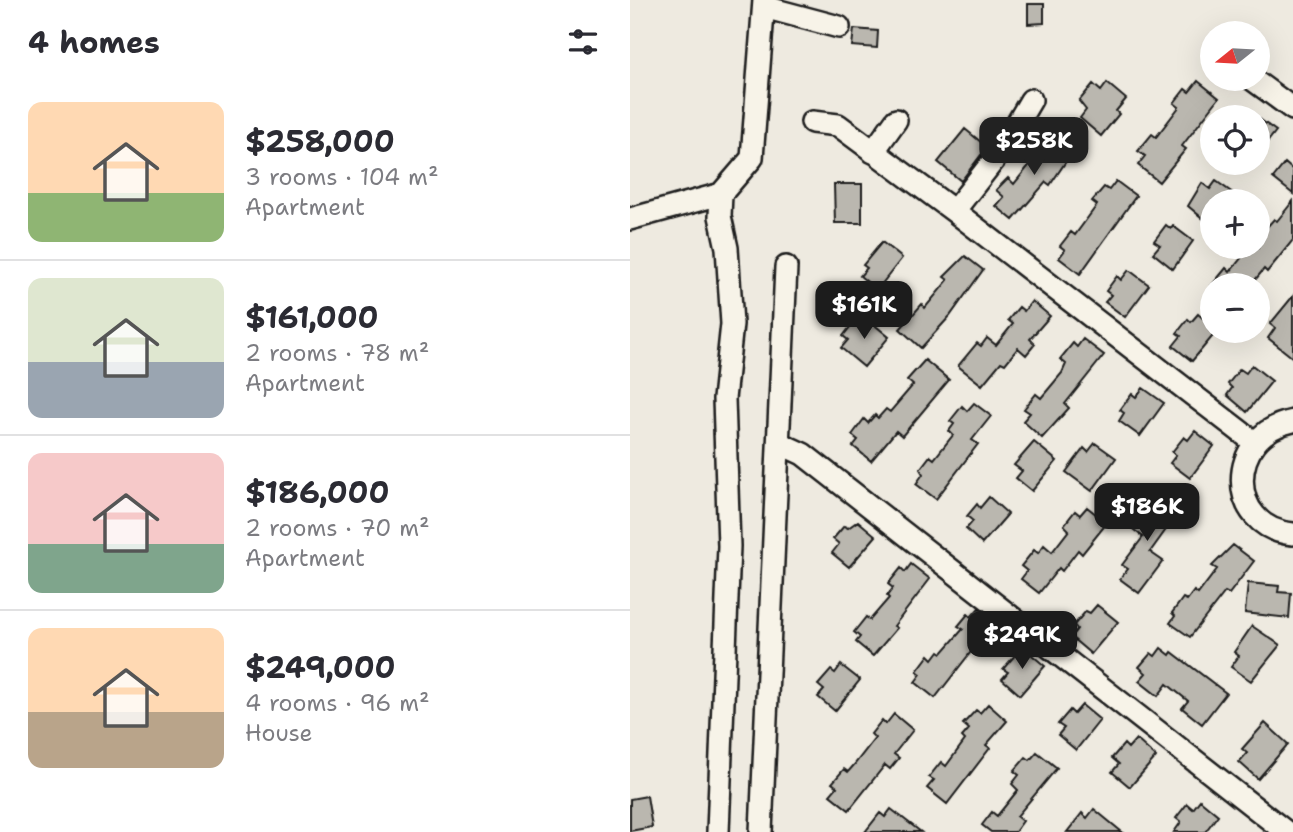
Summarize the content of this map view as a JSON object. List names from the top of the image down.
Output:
{
  "north": "left",
  "page": {
    "heading": "4 homes",
    "map_buttons": ["+", "−"],
    "list": [
      {
        "name": "$258,000",
        "note": "3 rooms · 104 m² · Apartment"
      },
      {
        "name": "$161,000",
        "note": "2 rooms · 78 m² · Apartment"
      },
      {
        "name": "$186,000",
        "note": "2 rooms · 70 m² · Apartment"
      },
      {
        "name": "$249,000",
        "note": "4 rooms · 96 m² · House"
      }
    ],
    "price": [
      "$258K",
      "$161K",
      "$186K",
      "$249K"
    ]
  }
}
